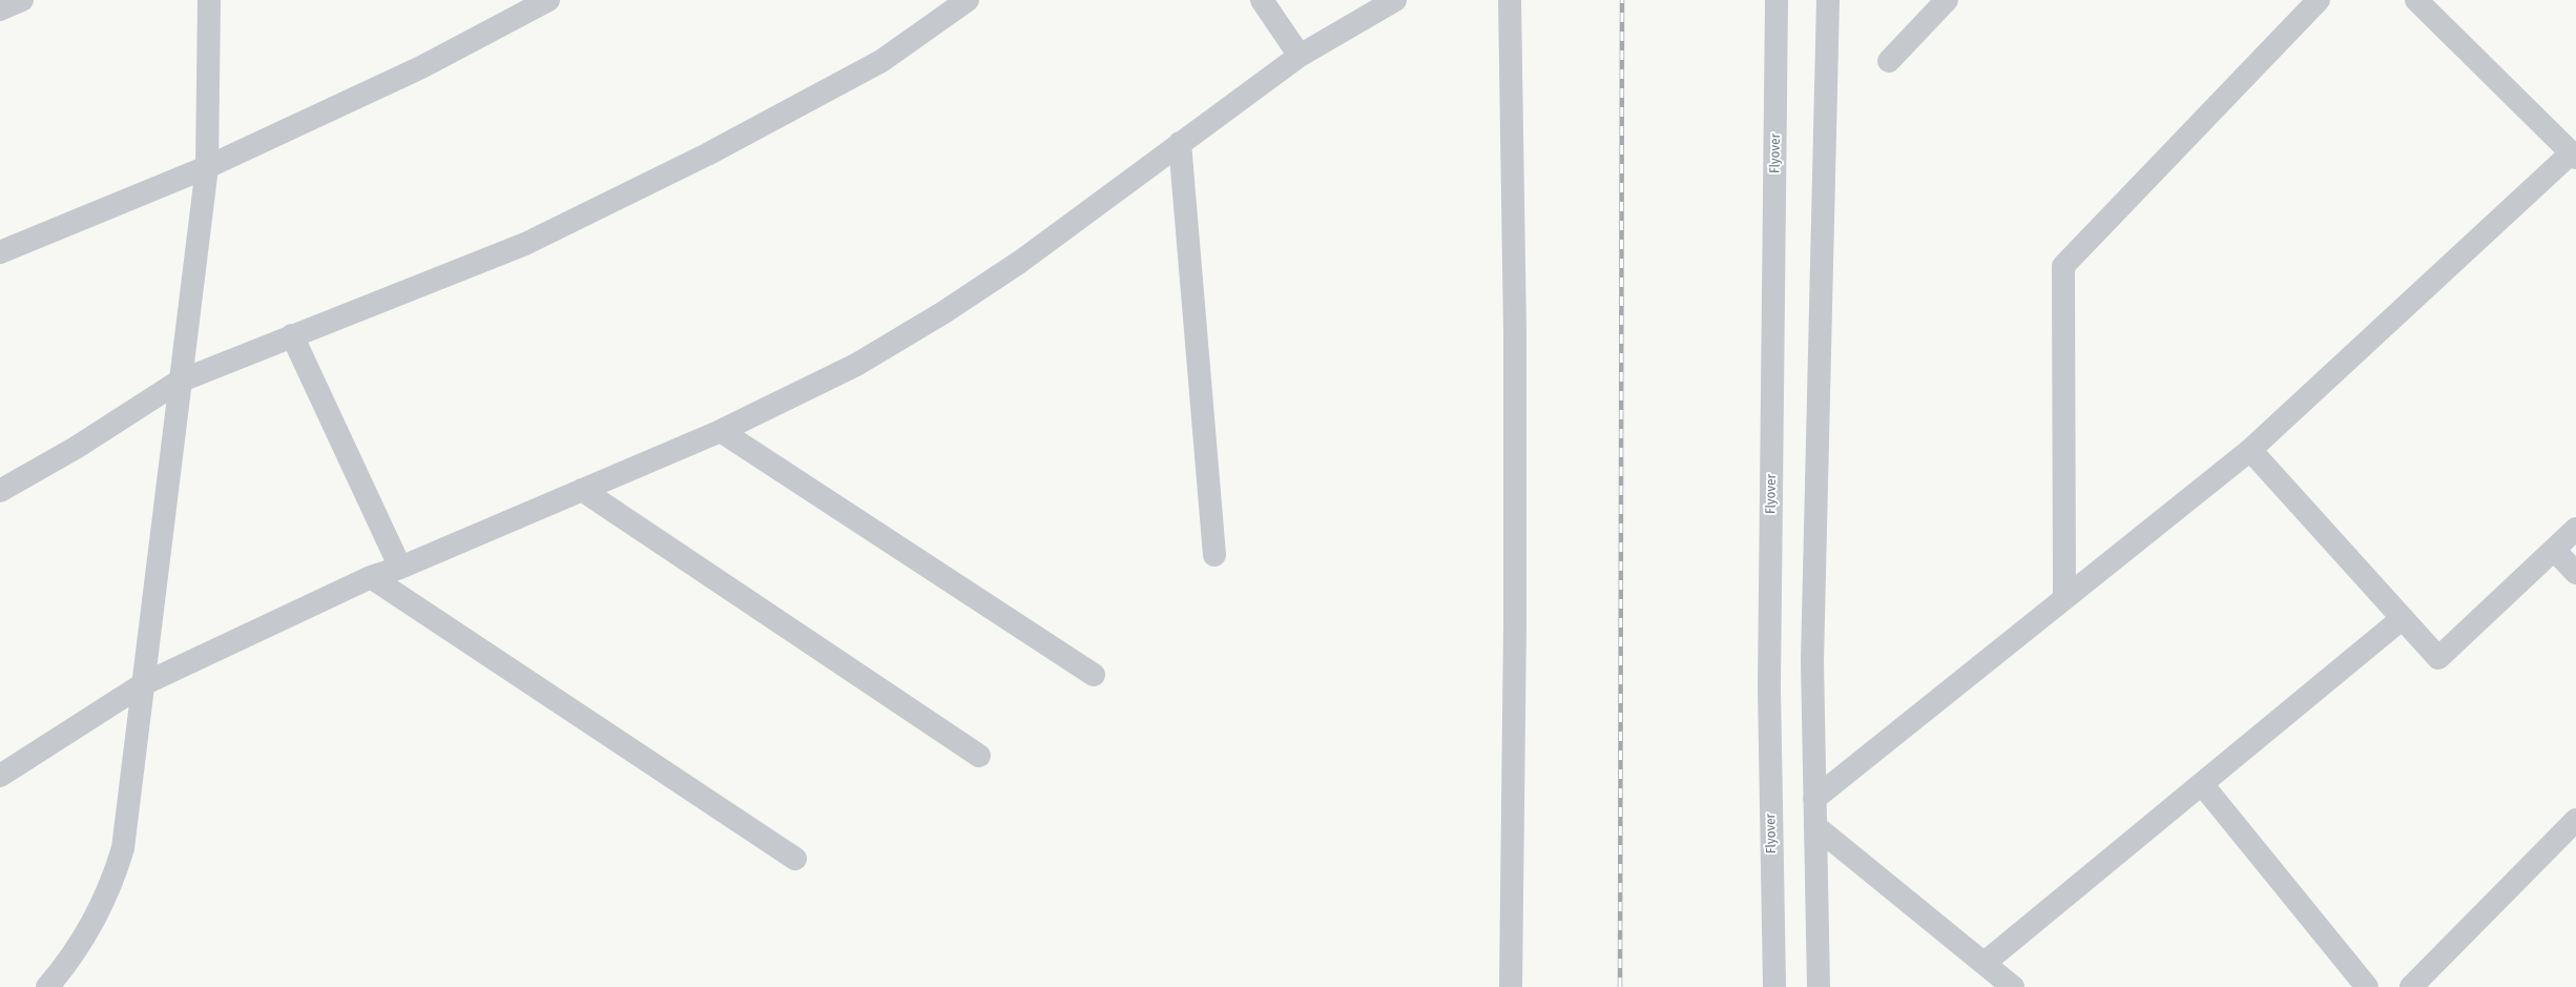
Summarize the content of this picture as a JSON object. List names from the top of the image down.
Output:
{
  "streets": {
    "street": ["Flyover"]
  }
}
